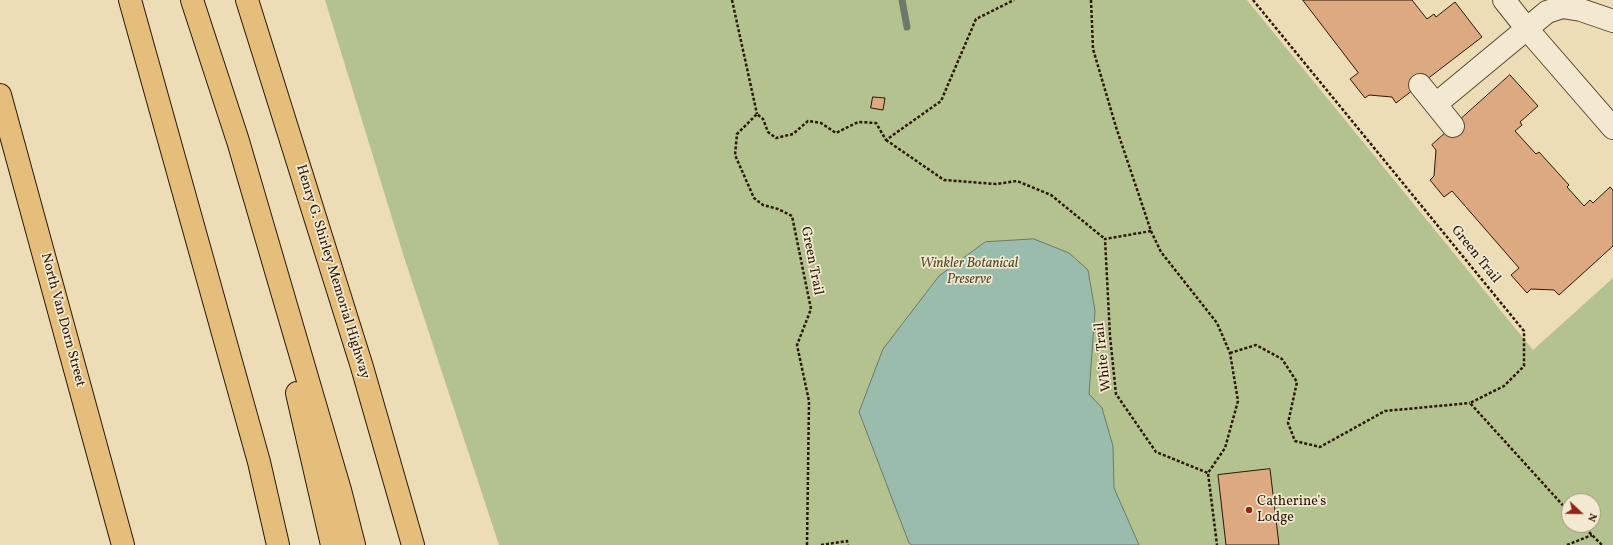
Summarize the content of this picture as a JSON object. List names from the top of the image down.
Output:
{
  "streets": {
    "main road": ["Henry G. Shirley Memorial Highway", "North Van Dorn Street"],
    "path": ["Green Trail", "White Trail"]
  },
  "parks": ["Winkler Botanical Preserve"],
  "places": ["Catherine's Lodge"],
  "north": "right"
}
